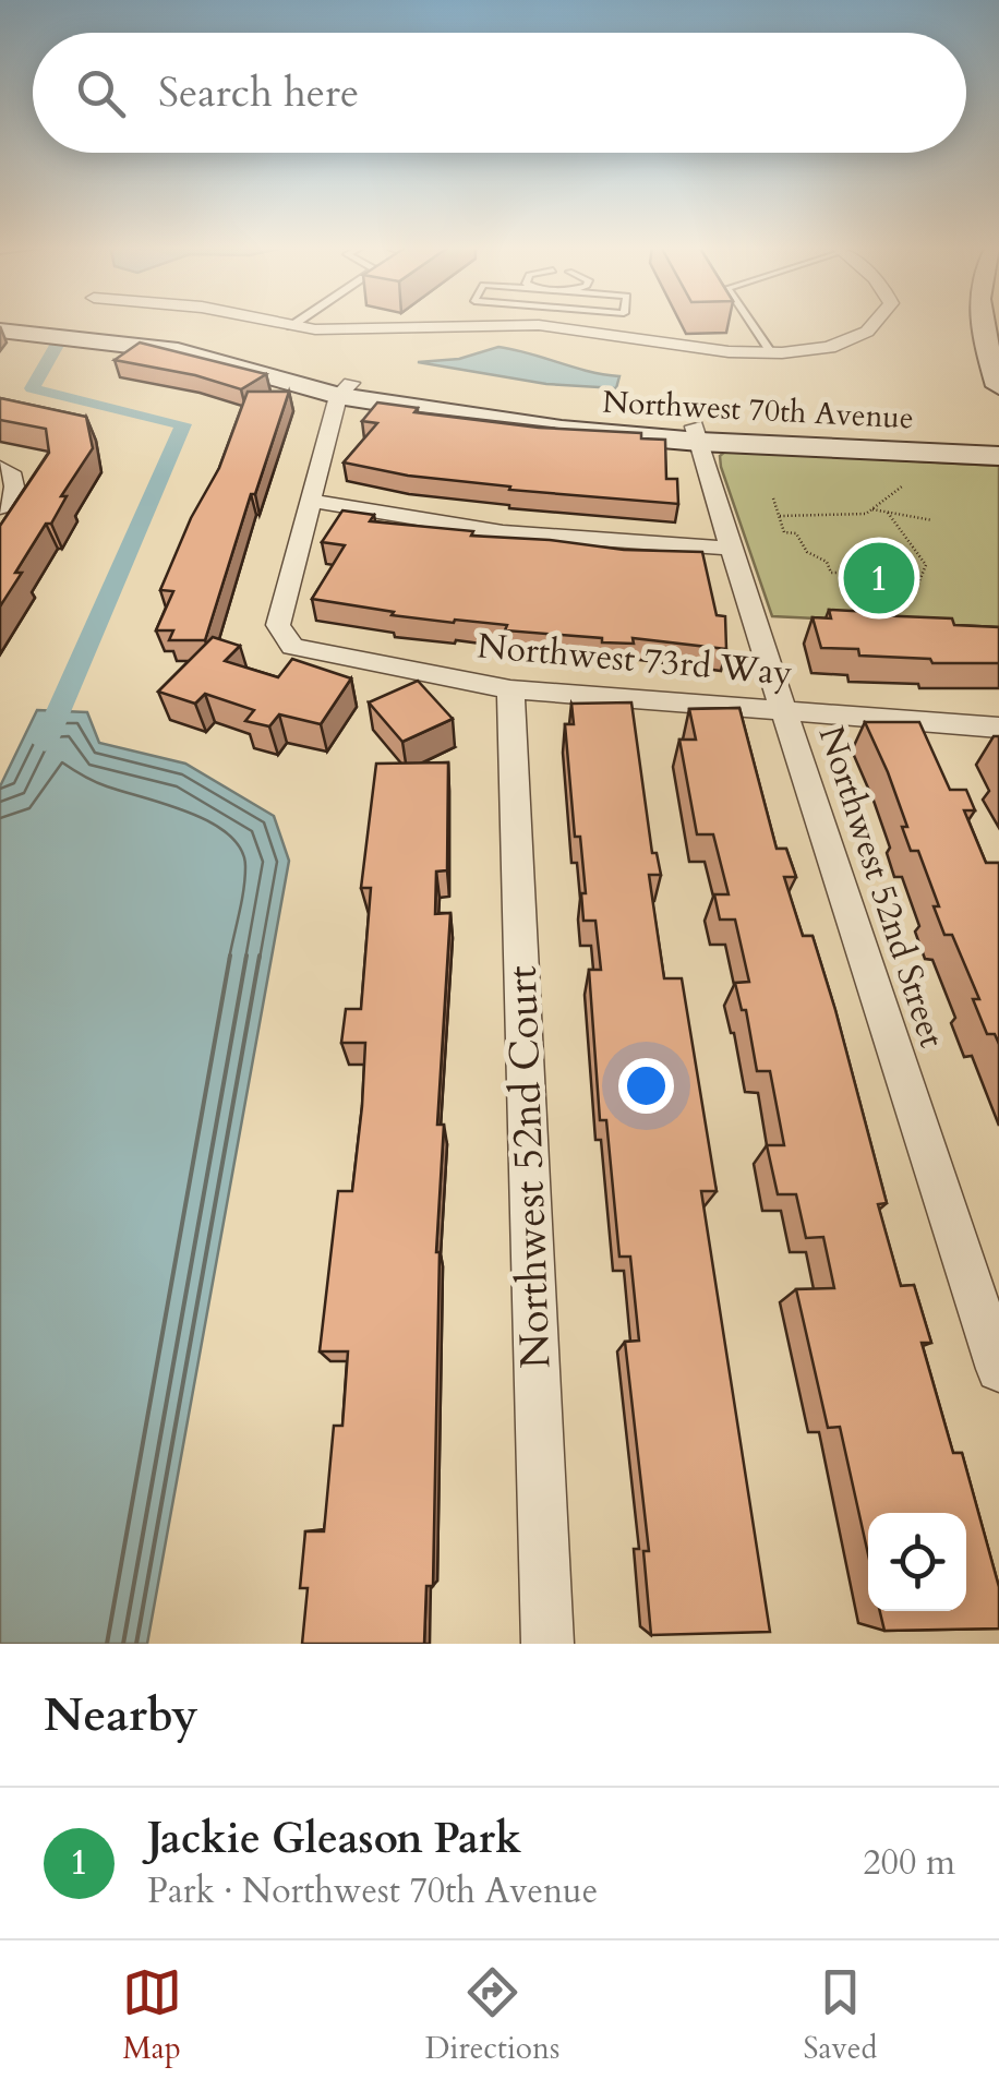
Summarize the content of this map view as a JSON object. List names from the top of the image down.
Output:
{
  "streets": {
    "street": [
      "Northwest 70th Avenue",
      "Northwest 73rd Way",
      "Northwest 52nd Street",
      "Northwest 52nd Court"
    ]
  },
  "crossings": [
    ["Northwest 70th Avenue", "Northwest 52nd Street"],
    ["Northwest 73rd Way", "Northwest 52nd Street"],
    ["Northwest 73rd Way", "Northwest 52nd Court"]
  ],
  "page": {
    "search": "Search here",
    "pins": "1",
    "heading": "Nearby",
    "list": [
      {
        "mark": "1",
        "name": "Jackie Gleason Park",
        "note": "Park · Northwest 70th Avenue",
        "value": "200 m"
      }
    ],
    "nav": ["Map", "Directions", "Saved"]
  }
}
